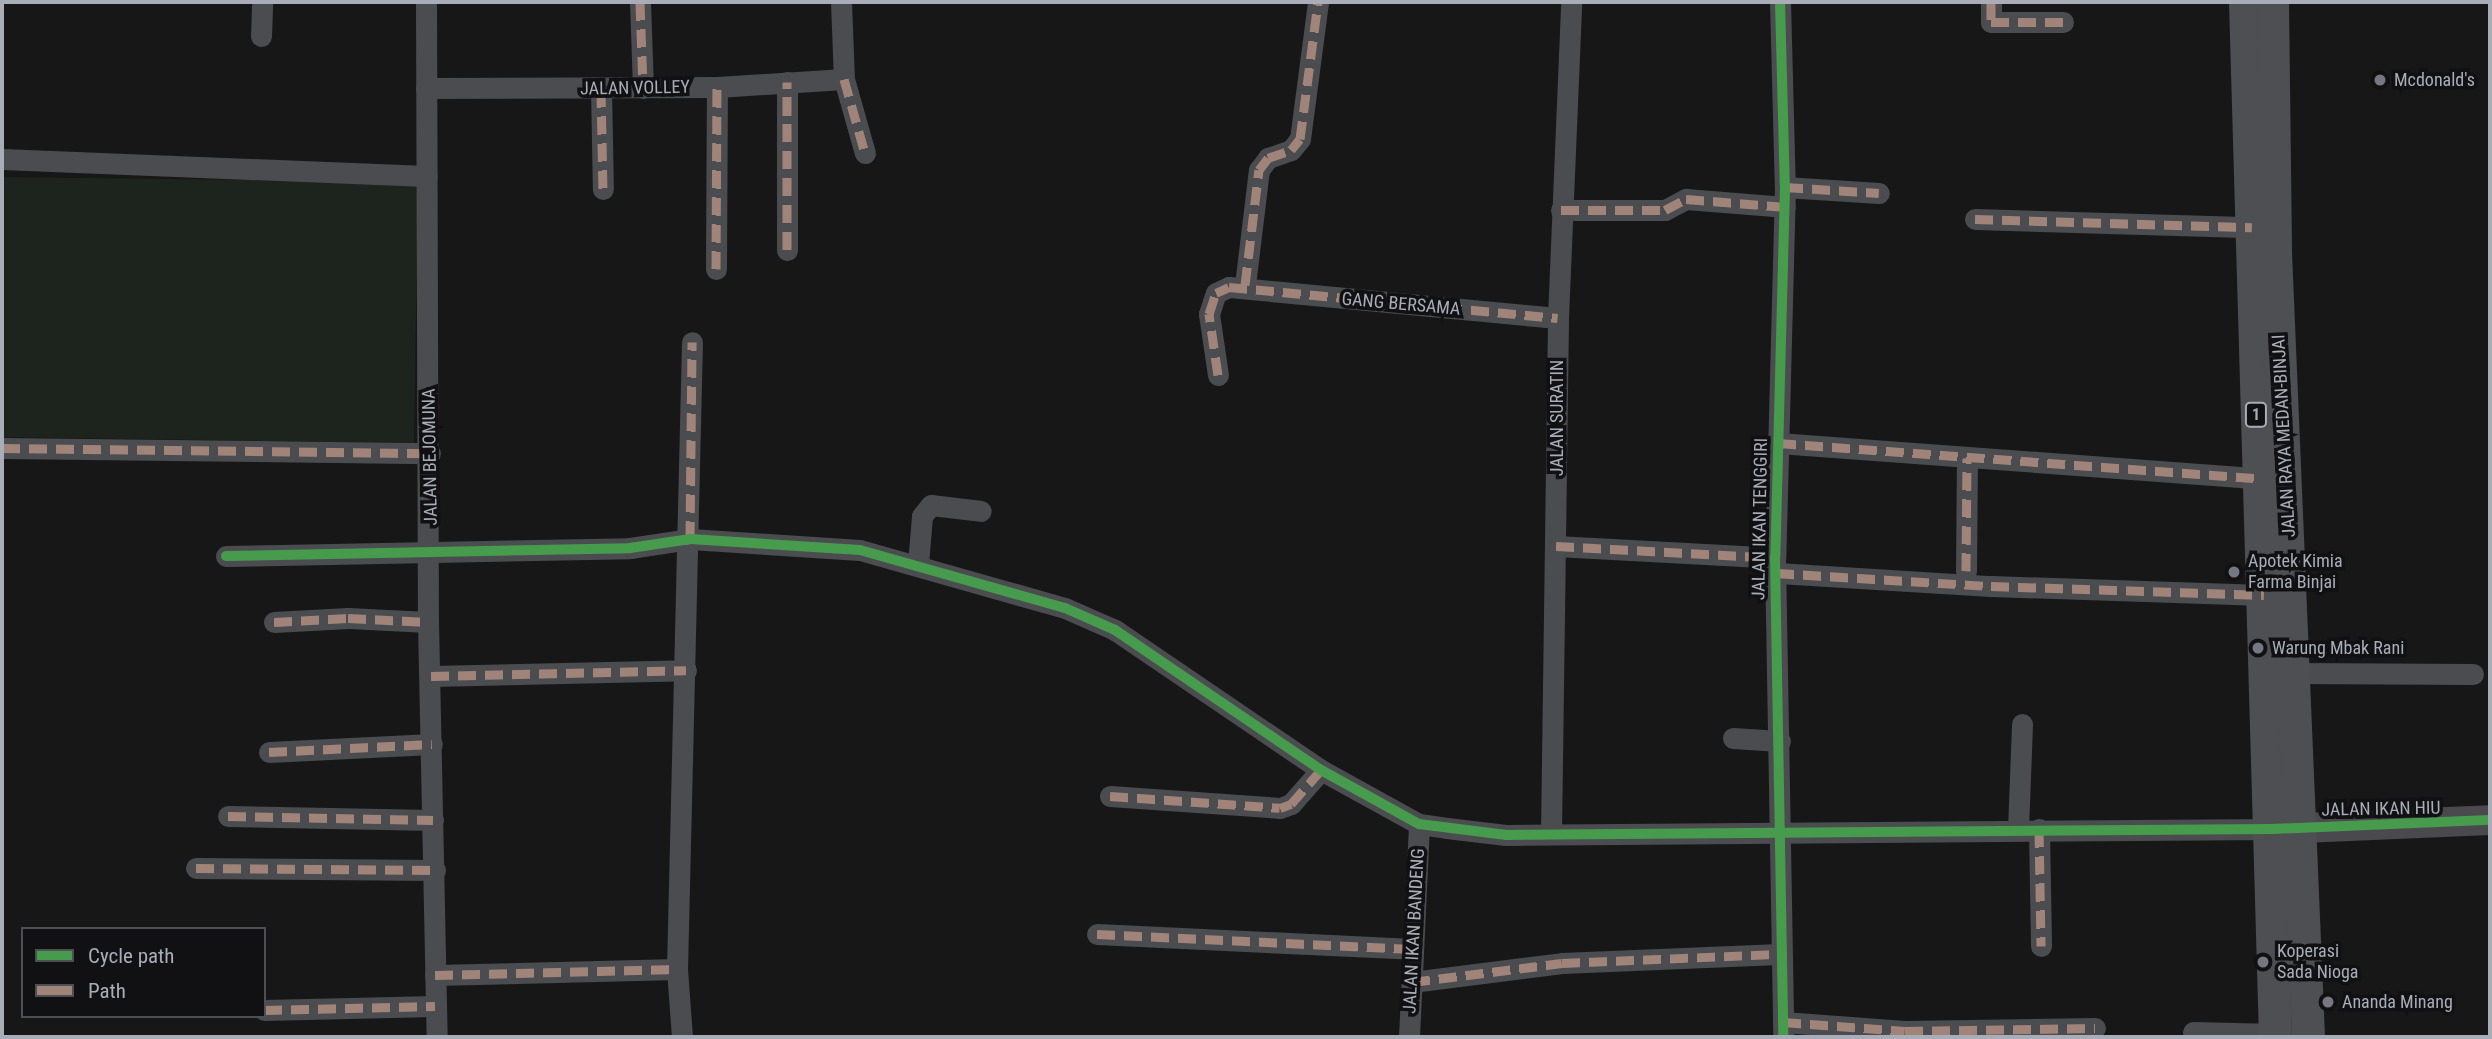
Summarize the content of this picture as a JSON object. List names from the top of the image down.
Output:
{
  "streets": {
    "main road": ["1", "JALAN RAYA MEDAN-BINJAI"],
    "street": [
      "JALAN VOLLEY",
      "GANG BERSAMA",
      "JALAN SURATIN",
      "JALAN BEJOMUNA",
      "JALAN IKAN TENGGIRI",
      "JALAN IKAN HIU",
      "JALAN IKAN BANDENG"
    ]
  },
  "crossings": [
    ["JALAN VOLLEY", "JALAN BEJOMUNA"],
    ["GANG BERSAMA", "JALAN SURATIN"],
    ["JALAN RAYA MEDAN-BINJAI", "JALAN IKAN HIU"]
  ],
  "places": [
    "Mcdonald's",
    "Apotek Kimia Farma Binjai",
    "Warung Mbak Rani",
    "Koperasi Sada Nioga",
    "Ananda Minang"
  ],
  "legend": ["Cycle path", "Path"]
}
